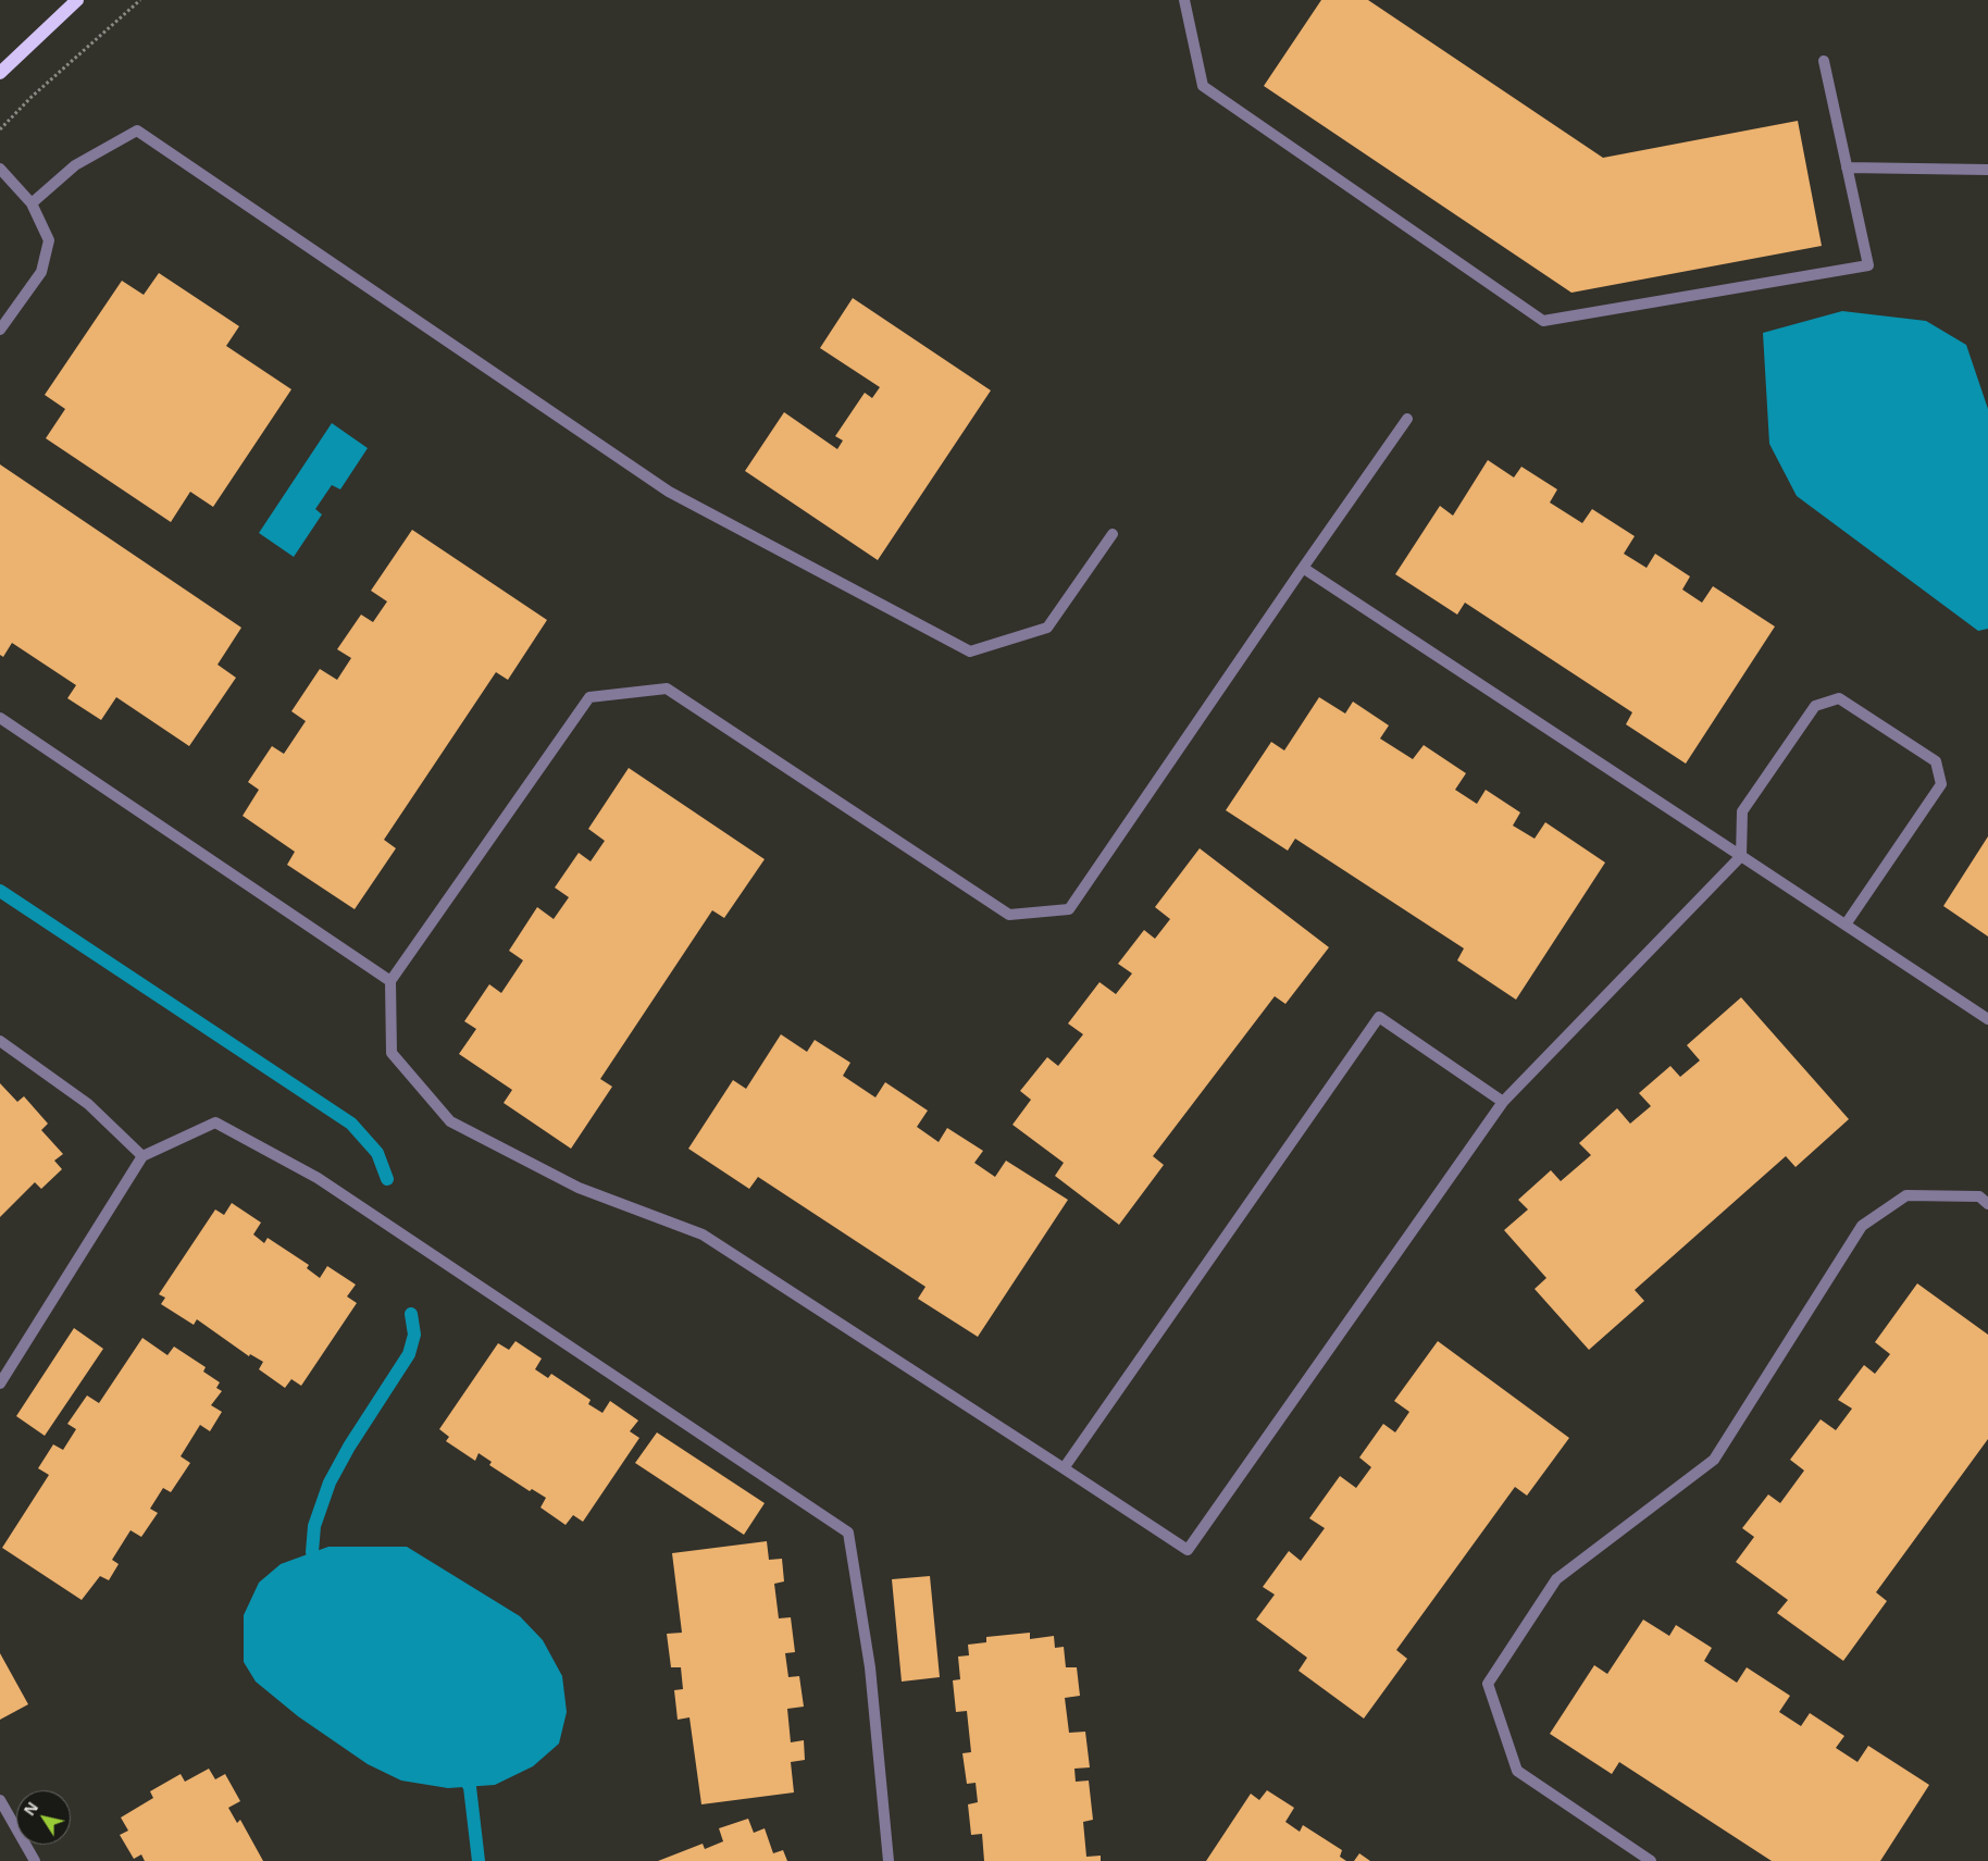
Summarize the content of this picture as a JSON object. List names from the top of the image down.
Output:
{
  "north": "top left"
}
